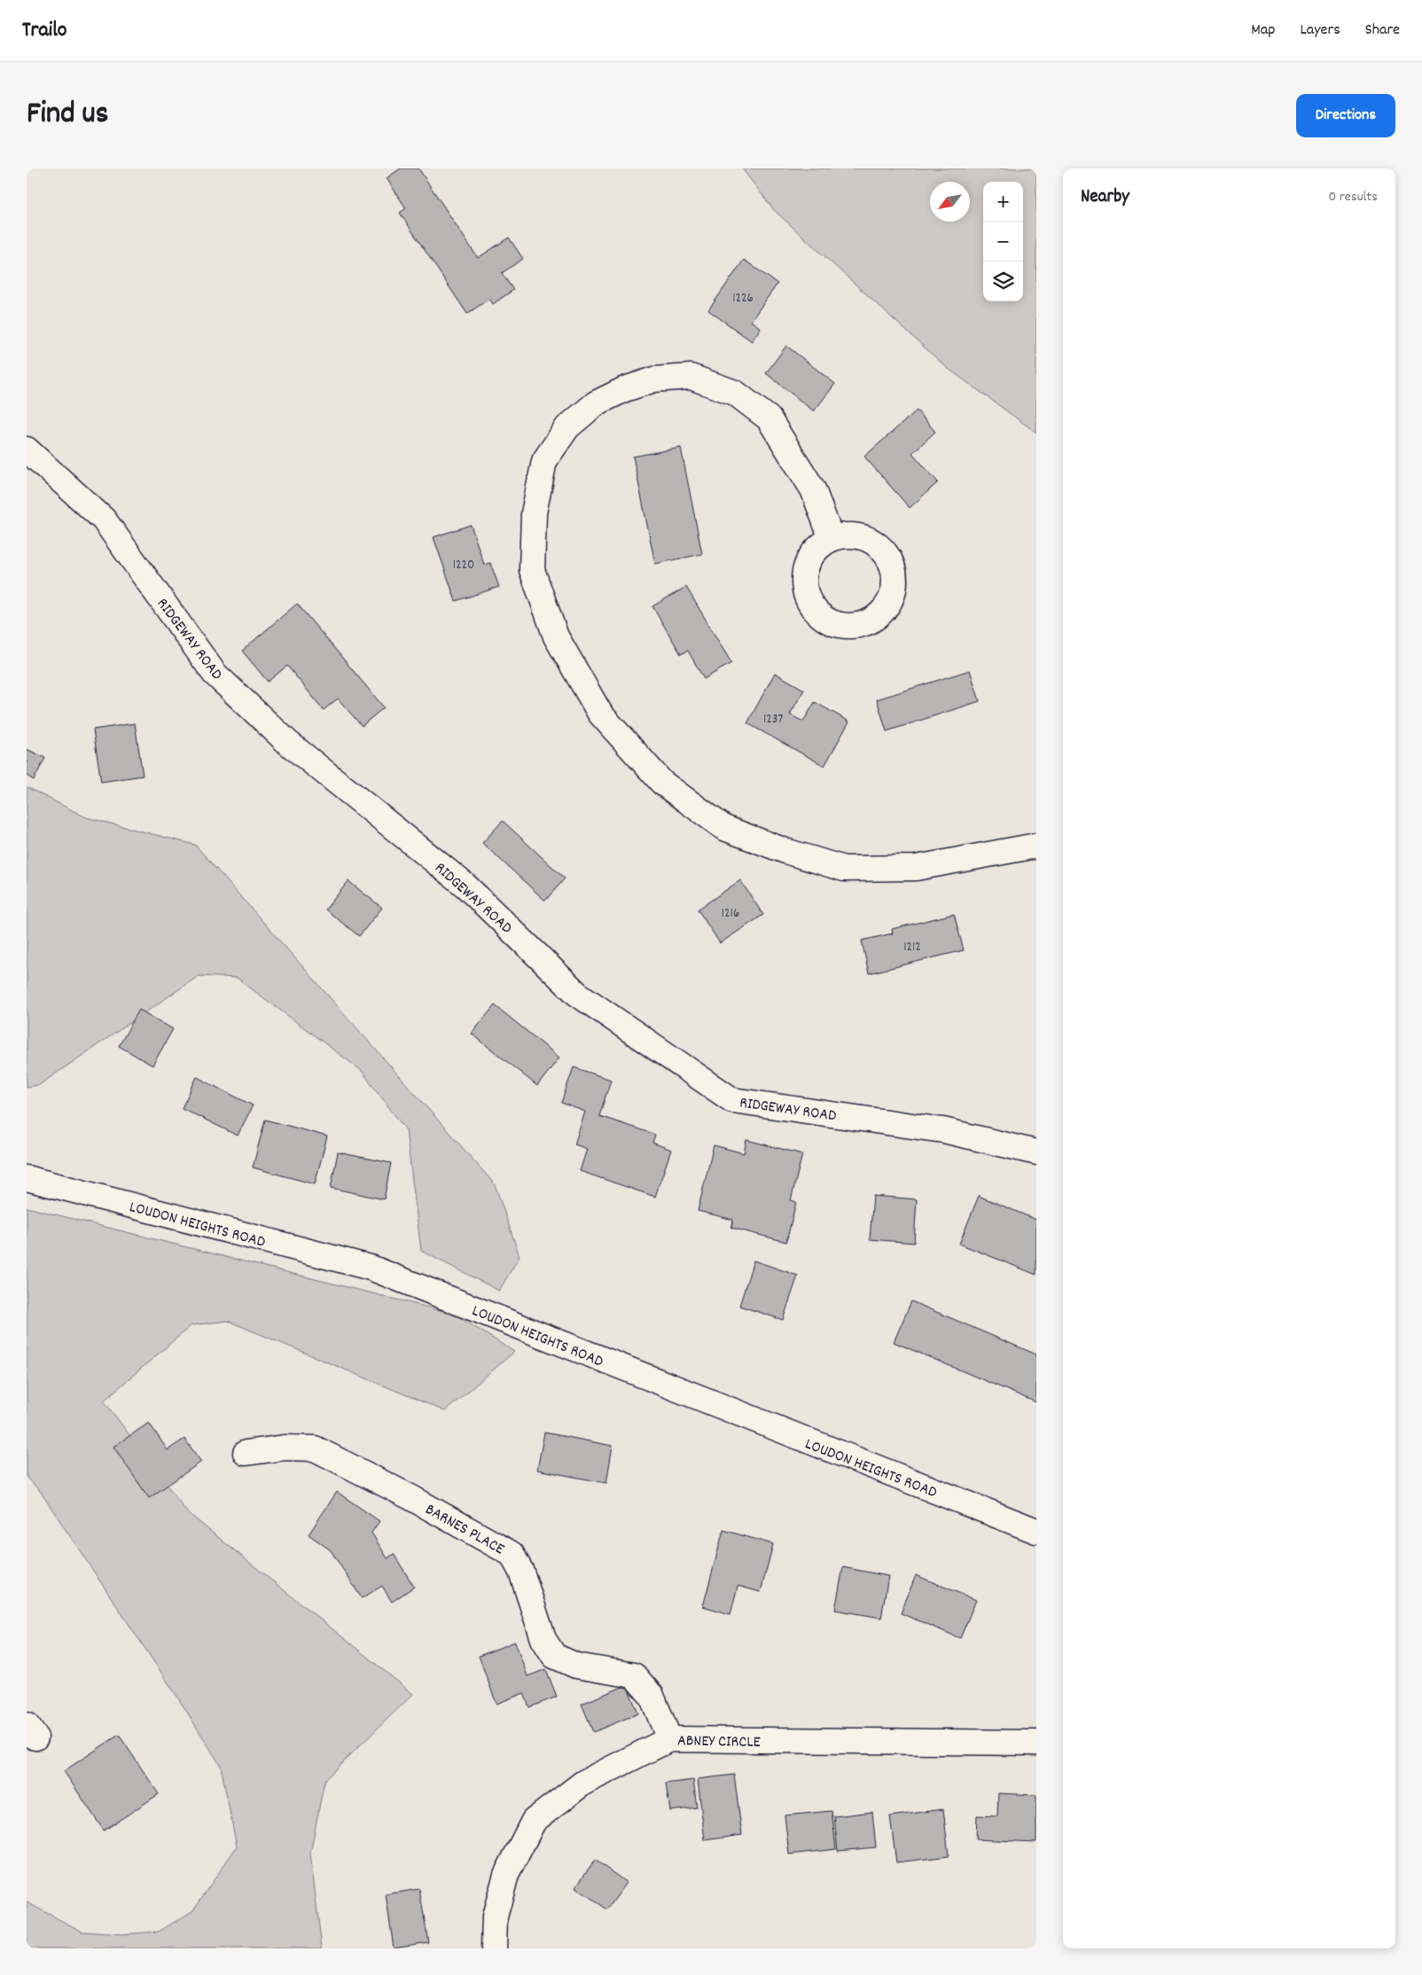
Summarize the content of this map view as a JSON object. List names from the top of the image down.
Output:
{
  "streets": {
    "street": [
      "RIDGEWAY ROAD",
      "LOUDON HEIGHTS ROAD",
      "BARNES PLACE",
      "ABNEY CIRCLE"
    ]
  },
  "crossings": [
    ["BARNES PLACE", "ABNEY CIRCLE"]
  ],
  "house_numbers": [
    "1226",
    "1220",
    "1237",
    "1216",
    "1212"
  ],
  "north": "bottom left",
  "page": {
    "header": "Trailo",
    "nav": ["Map", "Layers", "Share"],
    "title": "Find us",
    "buttons": "Directions",
    "heading": ["Nearby", "0 results"],
    "map_buttons": ["+", "−"]
  }
}
